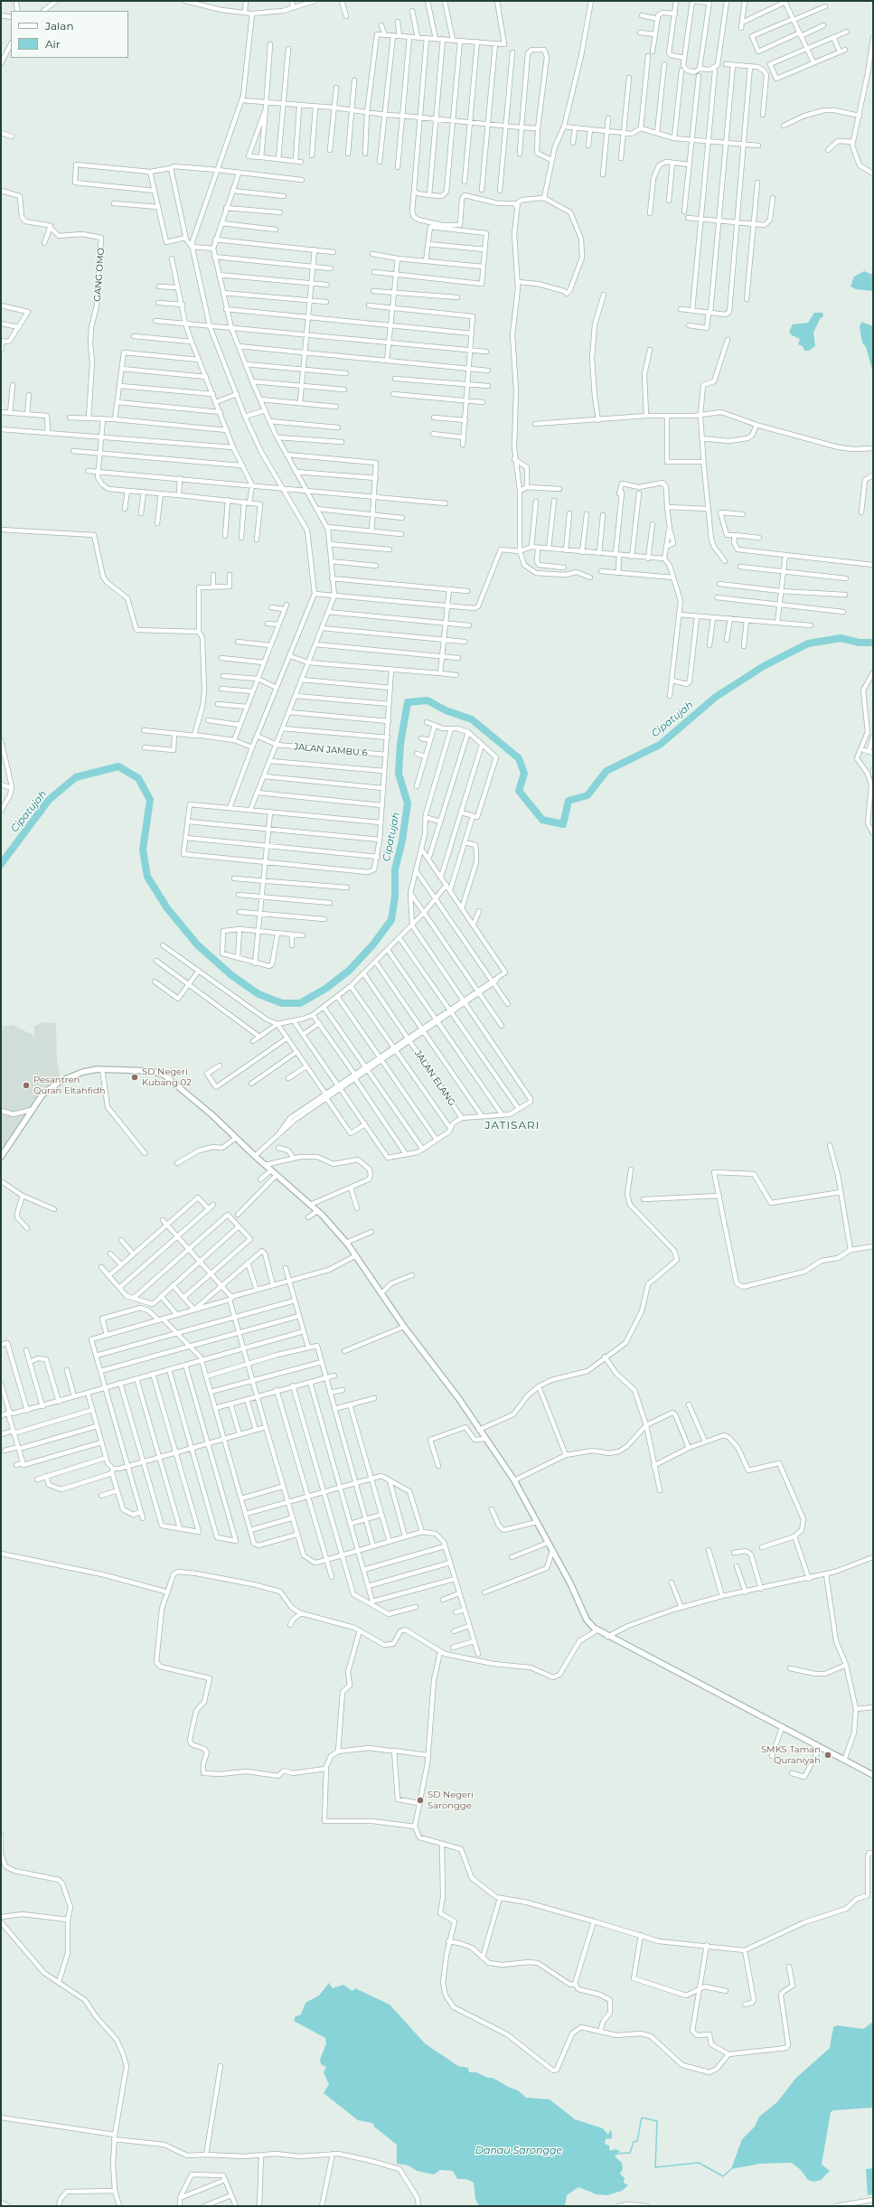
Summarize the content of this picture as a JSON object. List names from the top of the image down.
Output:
{
  "streets": {
    "street": ["GANG OMO", "JALAN JAMBU 6", "JALAN ELANG"]
  },
  "districts": ["JATISARI"],
  "water": ["Cipatujah", "Danau Sarongge"],
  "places": [
    "SD Negeri Kubang 02",
    "Pesantren Quran Eltahfidh",
    "SMKS Taman Quraniyah",
    "SD Negeri Sarongge"
  ],
  "legend": ["Jalan", "Air"]
}
